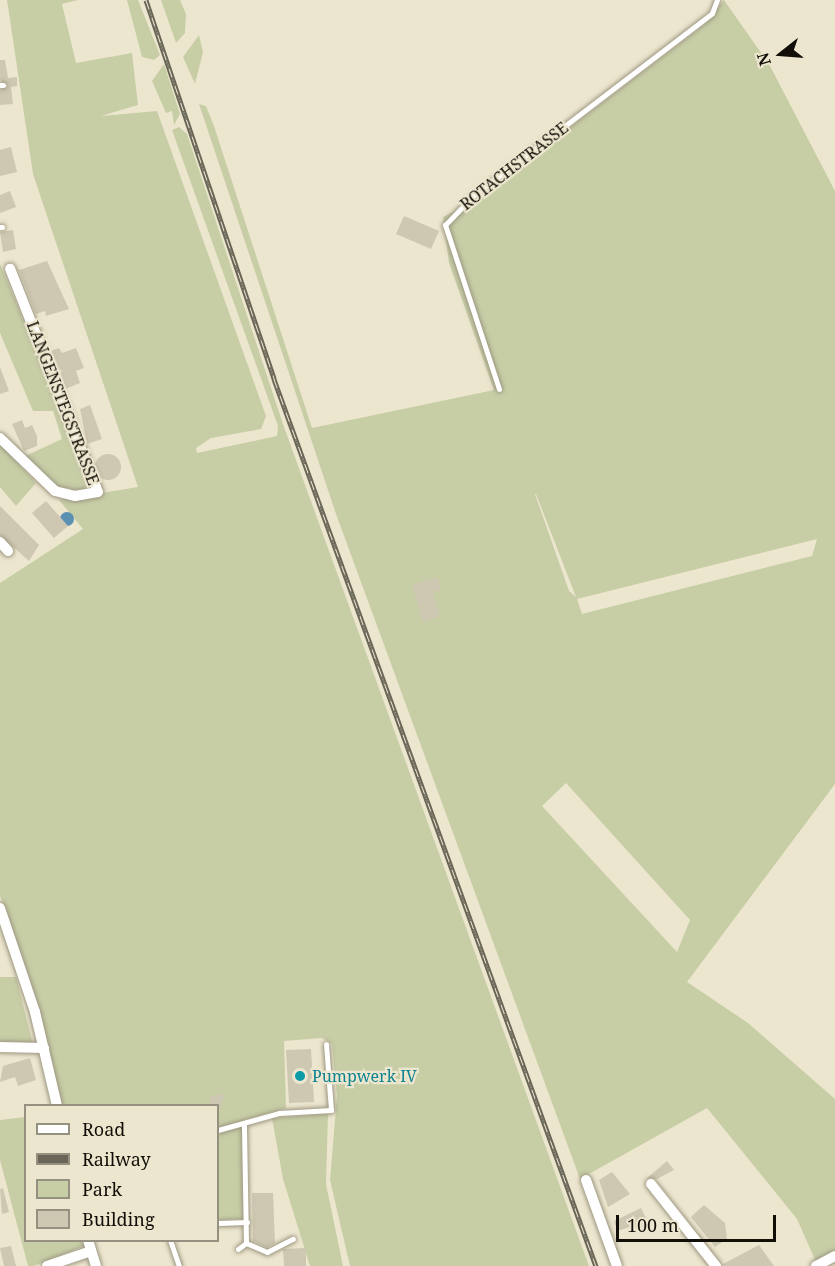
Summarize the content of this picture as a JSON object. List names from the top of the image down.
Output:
{
  "streets": {
    "street": ["LANGENSTEGSTRASSE"],
    "lane": ["ROTACHSTRASSE"]
  },
  "places": ["Pumpwerk IV"],
  "legend": [
    "Road",
    "Railway",
    "Park",
    "Building"
  ],
  "scale_bar": "100 m",
  "north": "left"
}
